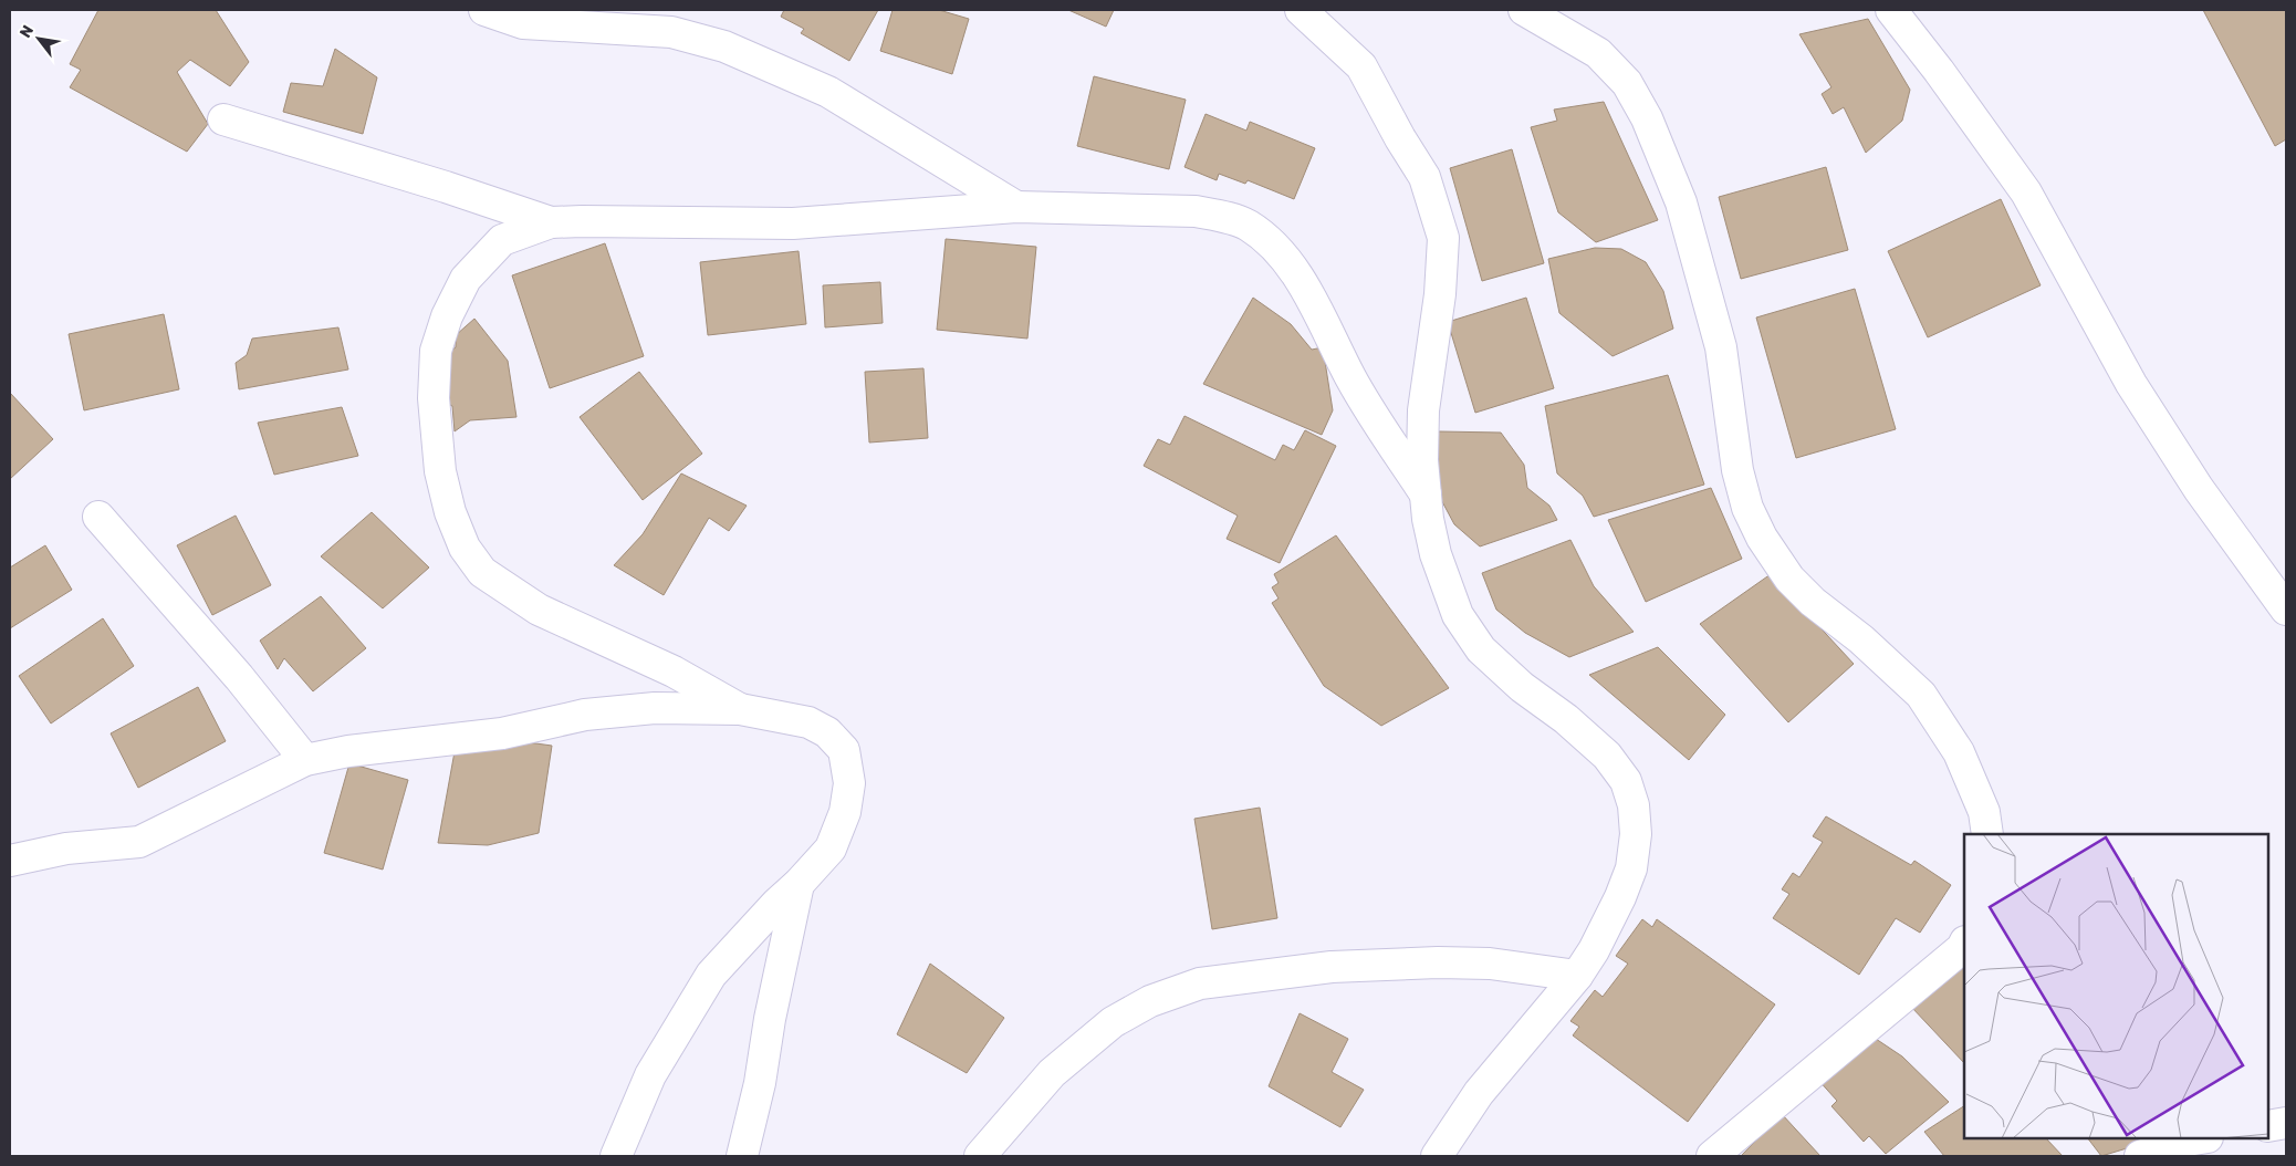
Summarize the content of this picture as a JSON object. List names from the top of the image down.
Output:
{
  "north": "top left"
}
